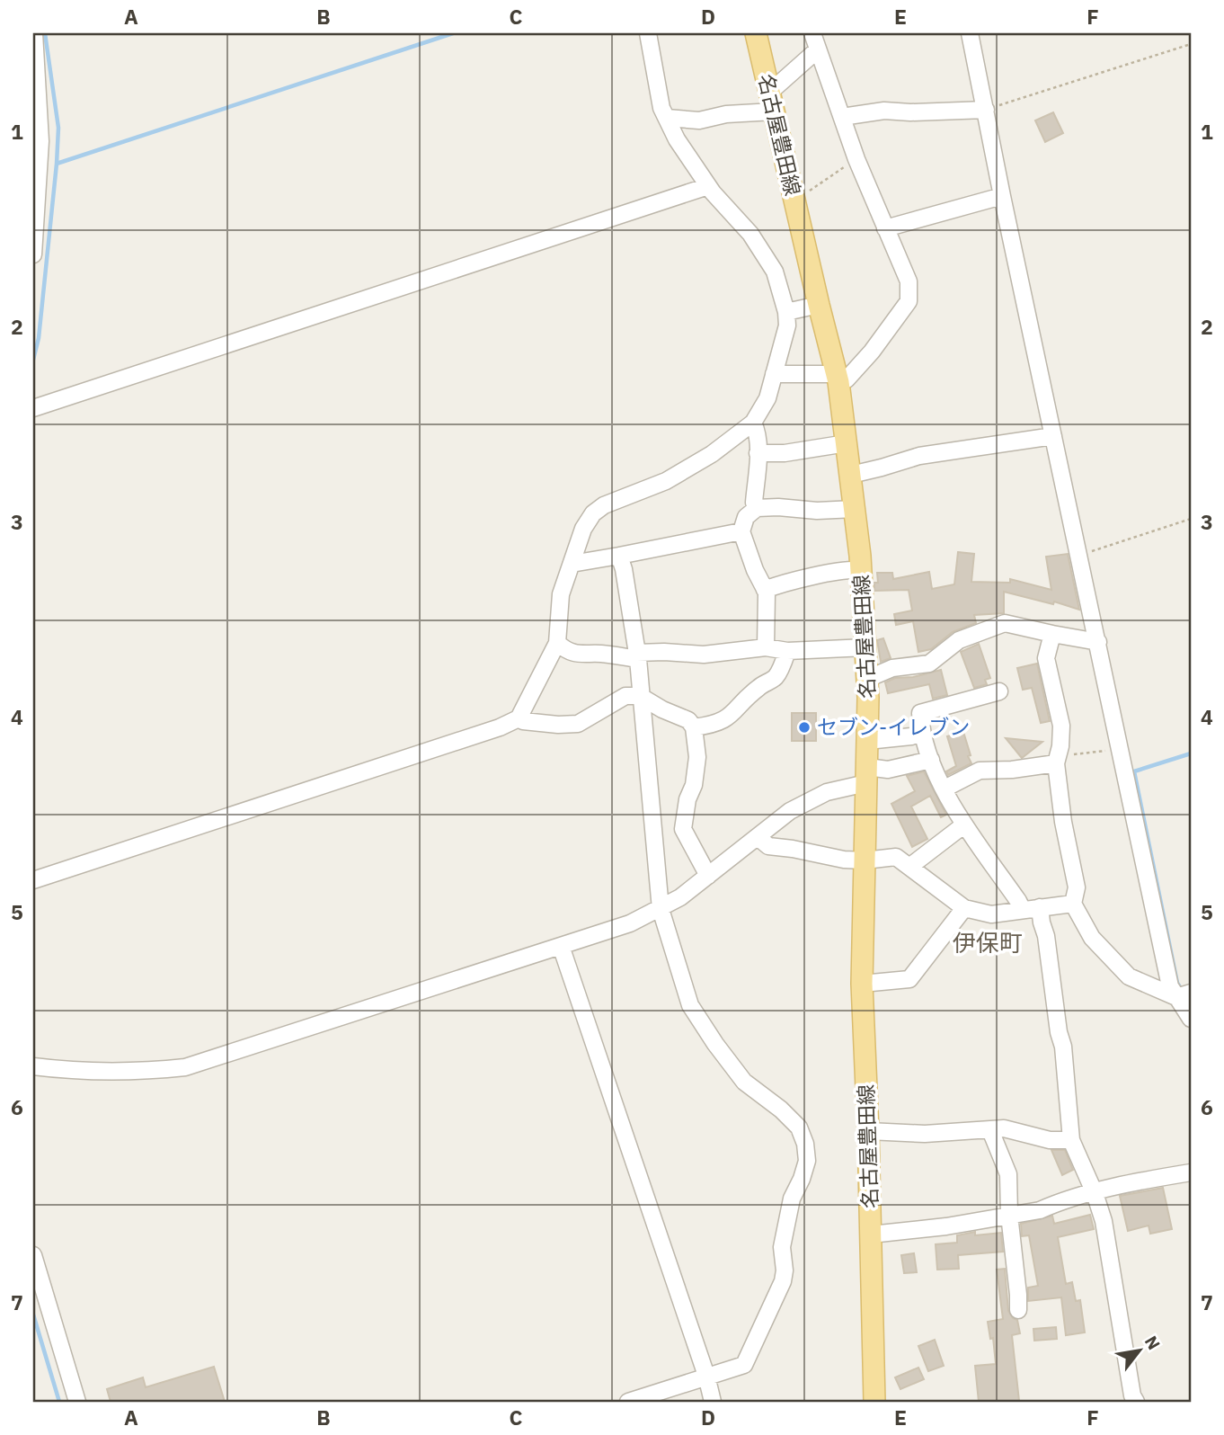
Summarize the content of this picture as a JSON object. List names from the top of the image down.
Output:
{
  "streets": {
    "main road": ["名古屋豊田線"]
  },
  "districts": ["伊保町"],
  "places": ["セブン-イレブン"],
  "north": "top right",
  "grid": {
    "columns": [
      "A",
      "B",
      "C",
      "D",
      "E",
      "F"
    ],
    "rows": [
      "1",
      "2",
      "3",
      "4",
      "5",
      "6",
      "7"
    ]
  }
}
